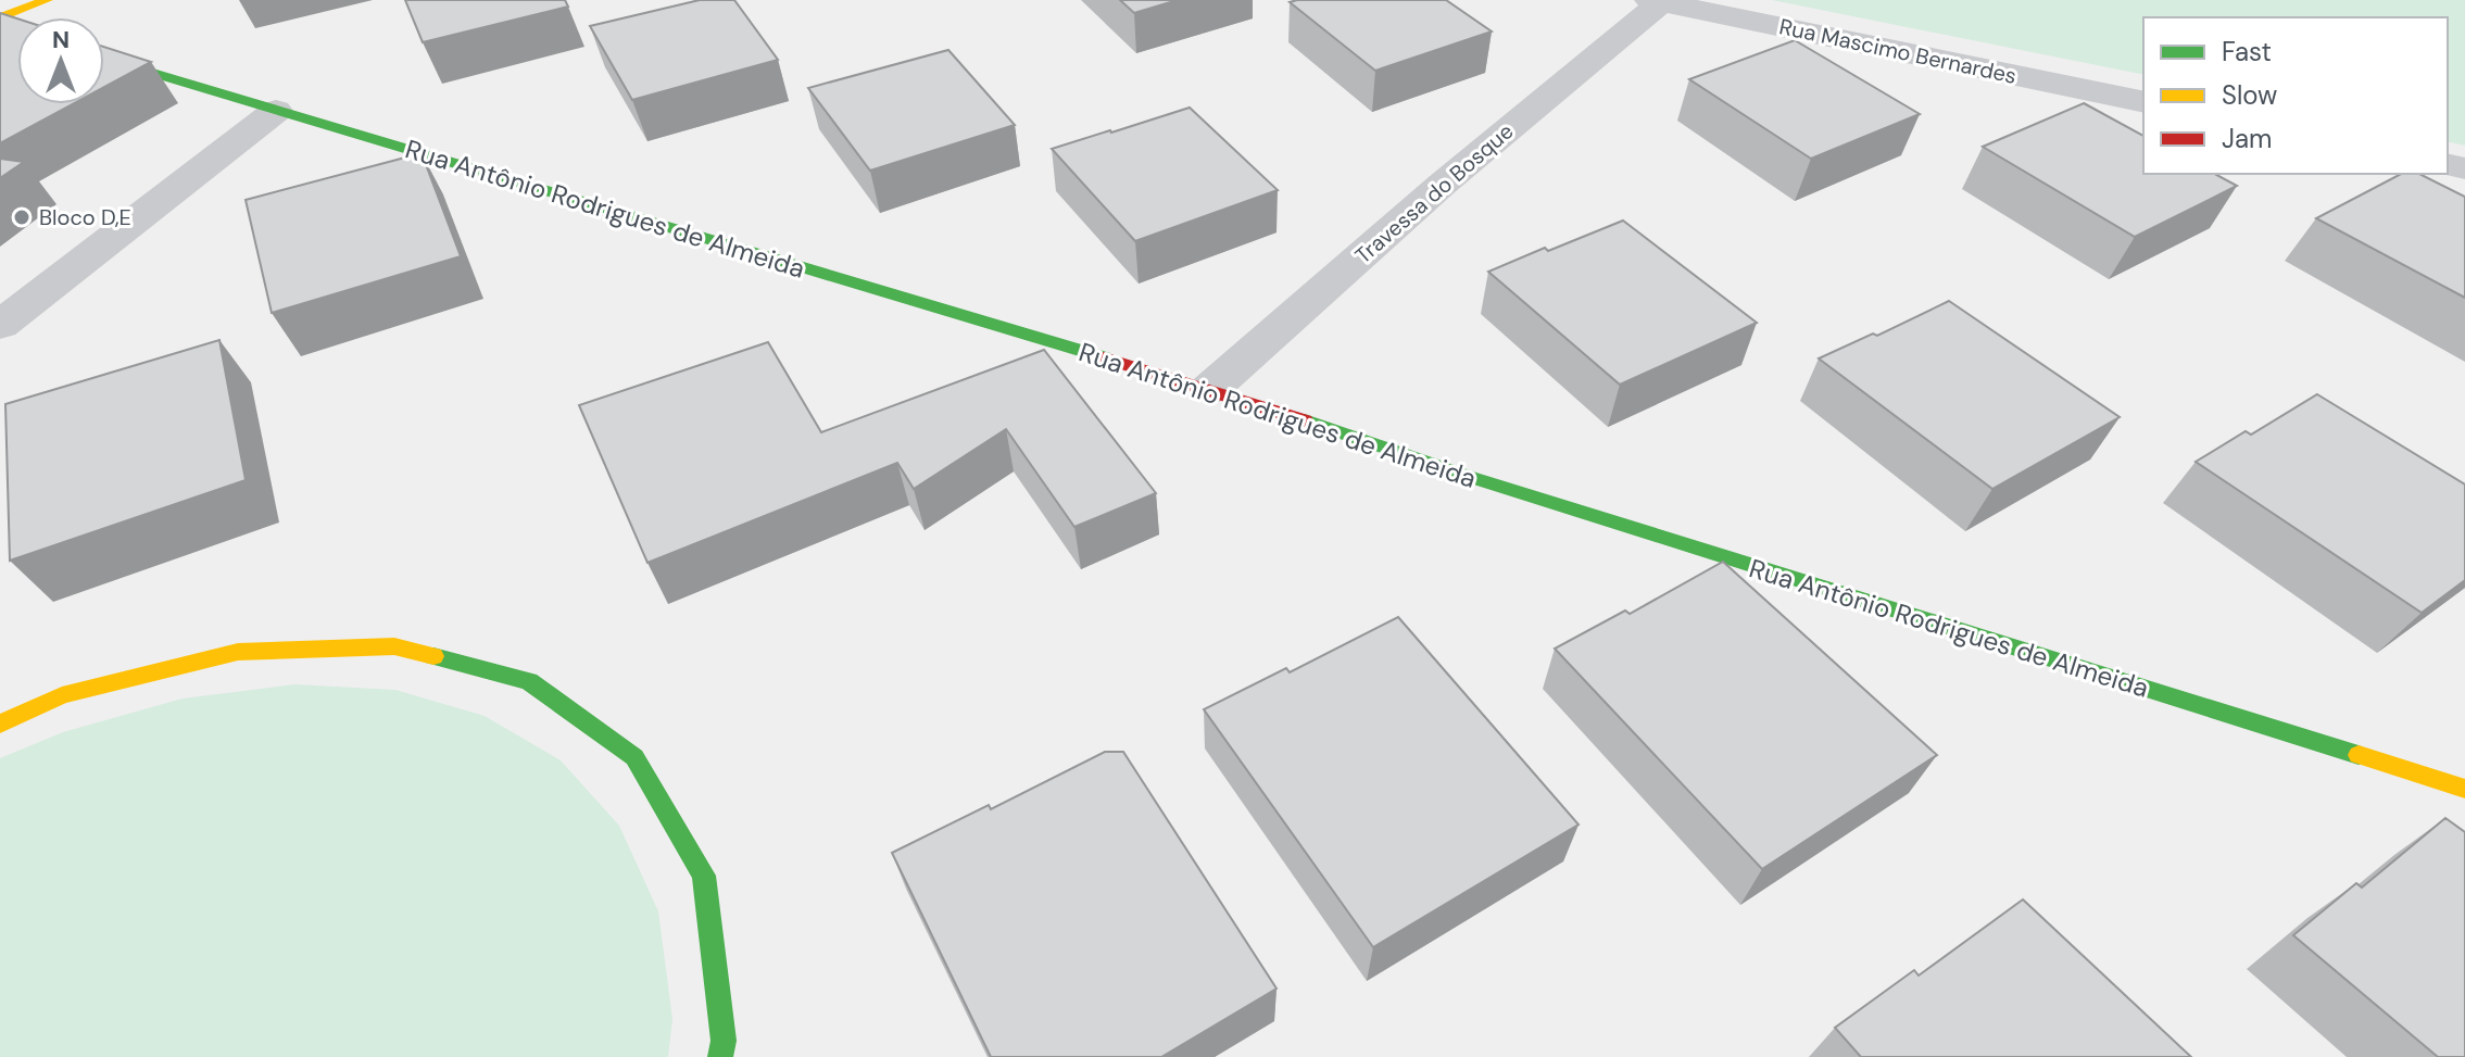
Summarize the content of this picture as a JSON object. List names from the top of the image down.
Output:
{
  "streets": {
    "street": ["Rua Mascimo Bernardes", "Travessa do Bosque", "Rua Antônio Rodrigues de Almeida"]
  },
  "crossings": [
    ["Rua Mascimo Bernardes", "Travessa do Bosque"],
    ["Travessa do Bosque", "Rua Antônio Rodrigues de Almeida"]
  ],
  "places": ["Bloco D,E"],
  "legend": ["Fast", "Slow", "Jam"],
  "north": "top"
}
